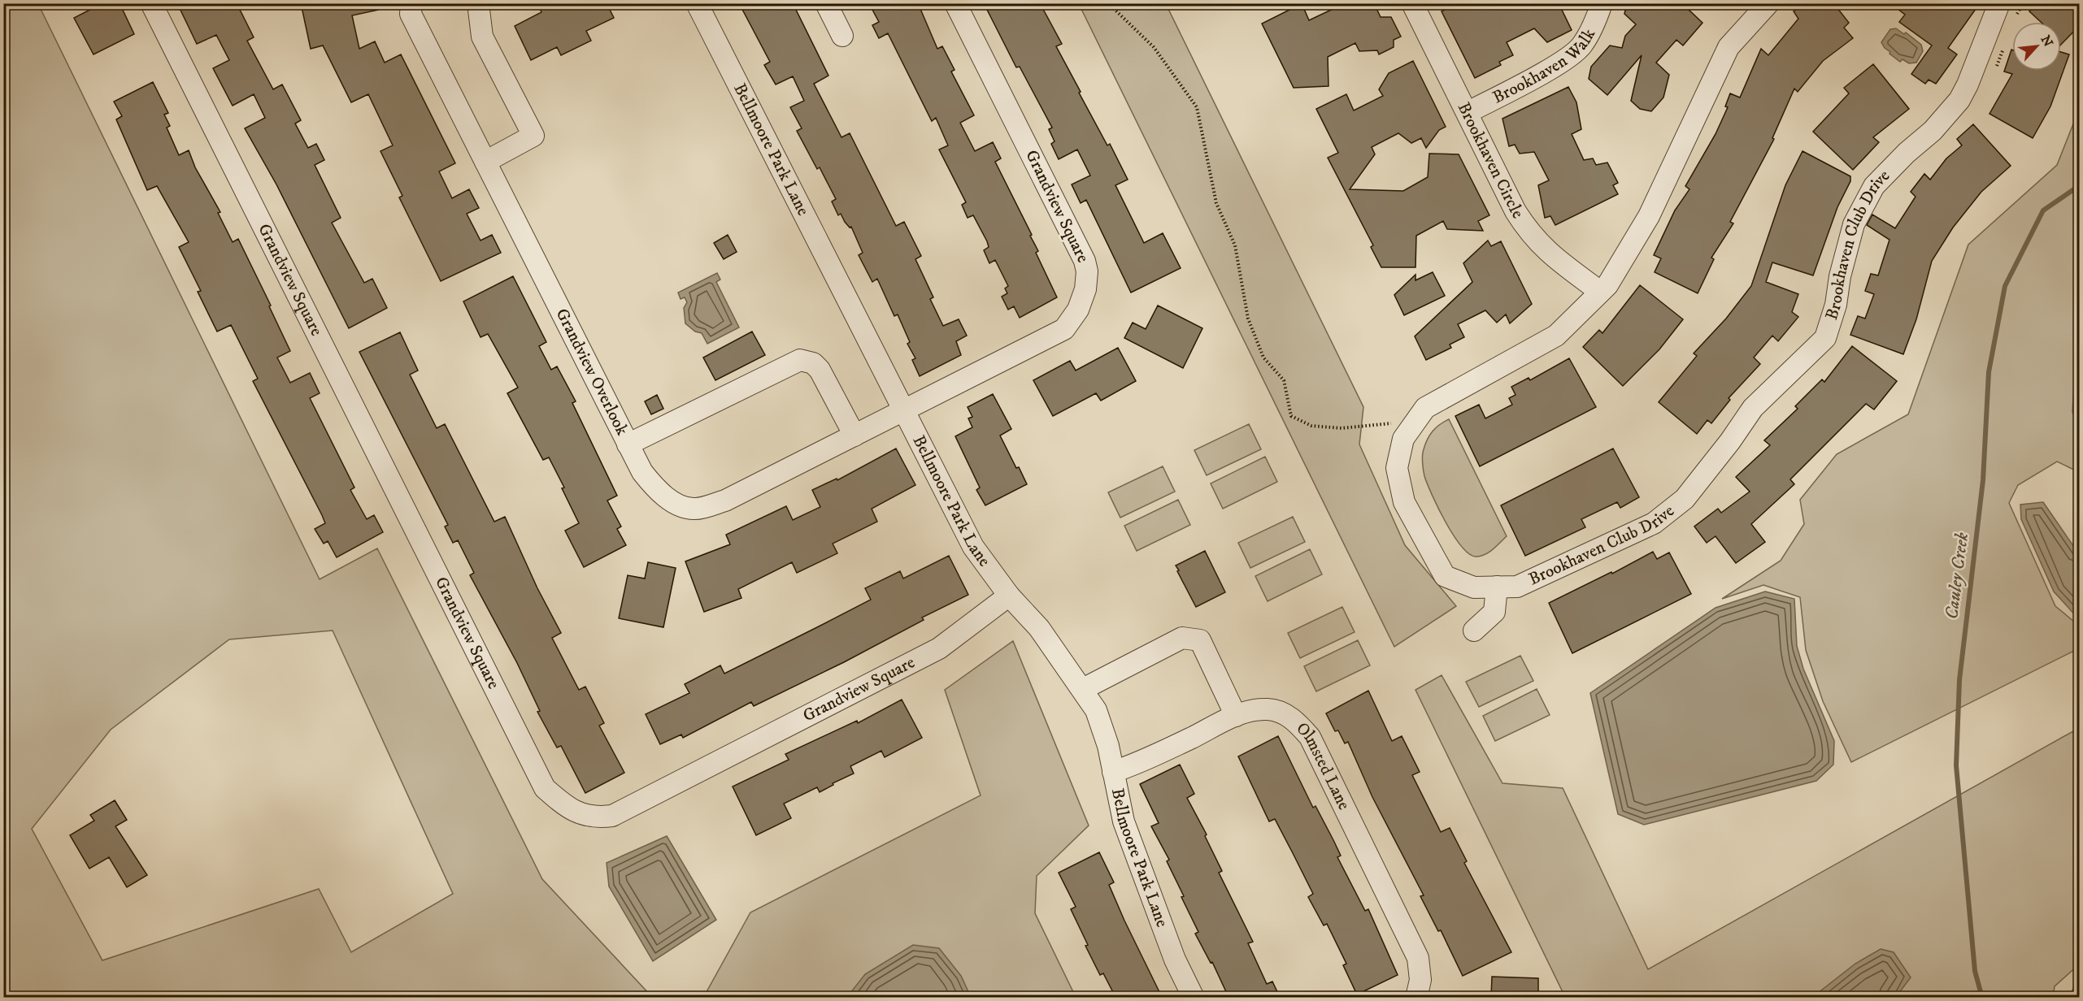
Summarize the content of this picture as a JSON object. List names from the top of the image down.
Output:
{
  "streets": {
    "street": [
      "Brookhaven Walk",
      "Bellmoore Park Lane",
      "Brookhaven Circle",
      "Grandview Square",
      "Brookhaven Club Drive",
      "Grandview Overlook",
      "Olmsted Lane"
    ]
  },
  "crossings": [
    ["Brookhaven Walk", "Brookhaven Circle"],
    ["Bellmoore Park Lane", "Grandview Square"],
    ["Bellmoore Park Lane", "Grandview Overlook"],
    ["Bellmoore Park Lane", "Olmsted Lane"],
    ["Brookhaven Circle", "Brookhaven Club Drive"],
    ["Grandview Square", "Grandview Overlook"]
  ],
  "water": ["Cauley Creek"],
  "north": "top right"
}
